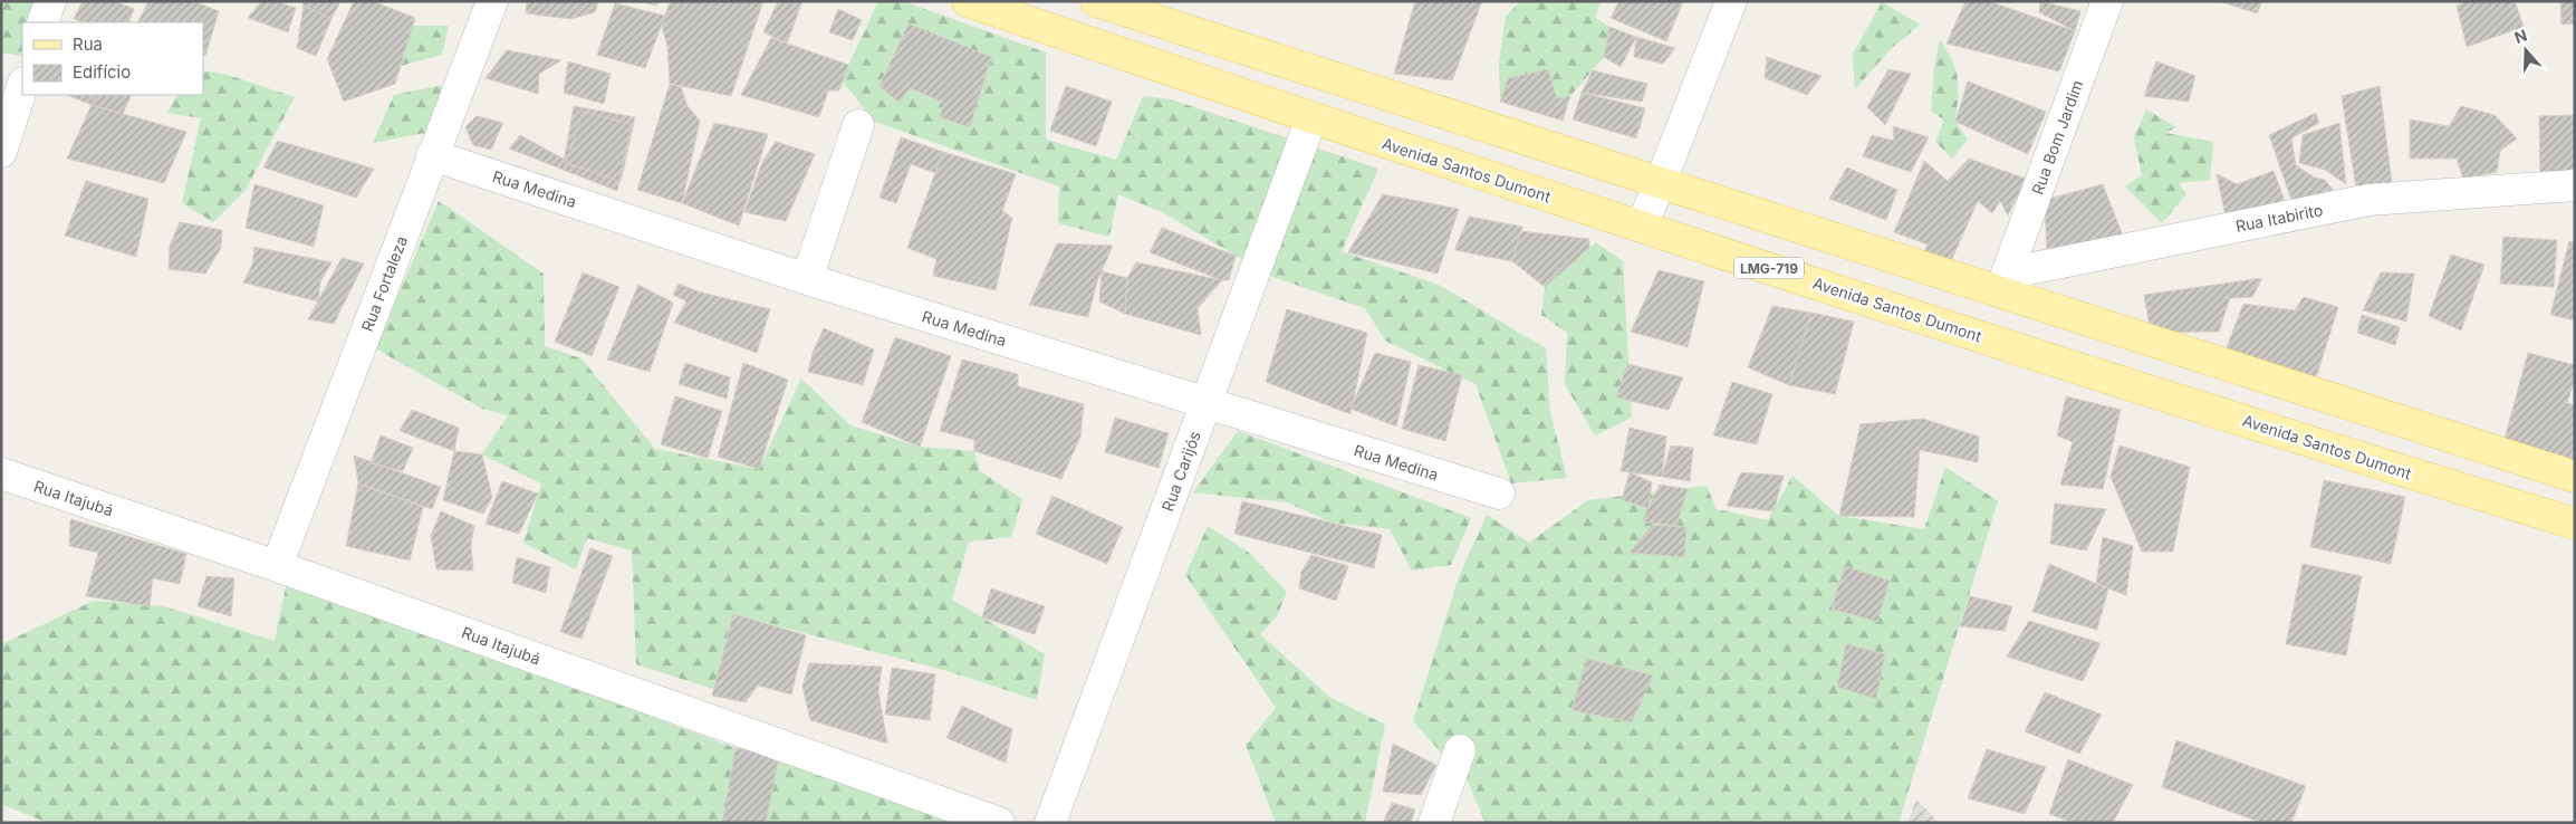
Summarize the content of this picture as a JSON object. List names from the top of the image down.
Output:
{
  "streets": {
    "main road": ["Avenida Santos Dumont", "LMG-719"],
    "street": [
      "Rua Bom Jardim",
      "Rua Medina",
      "Rua Itabirito",
      "Rua Fortaleza",
      "Rua Carijós",
      "Rua Itajubá"
    ]
  },
  "crossings": [
    ["Rua Bom Jardim", "Rua Itabirito"],
    ["Avenida Santos Dumont", "Rua Carijós"],
    ["Rua Medina", "Rua Fortaleza"],
    ["Rua Medina", "Rua Carijós"],
    ["Rua Fortaleza", "Rua Itajubá"]
  ],
  "legend": ["Rua", "Edifício"],
  "north": "top"
}
